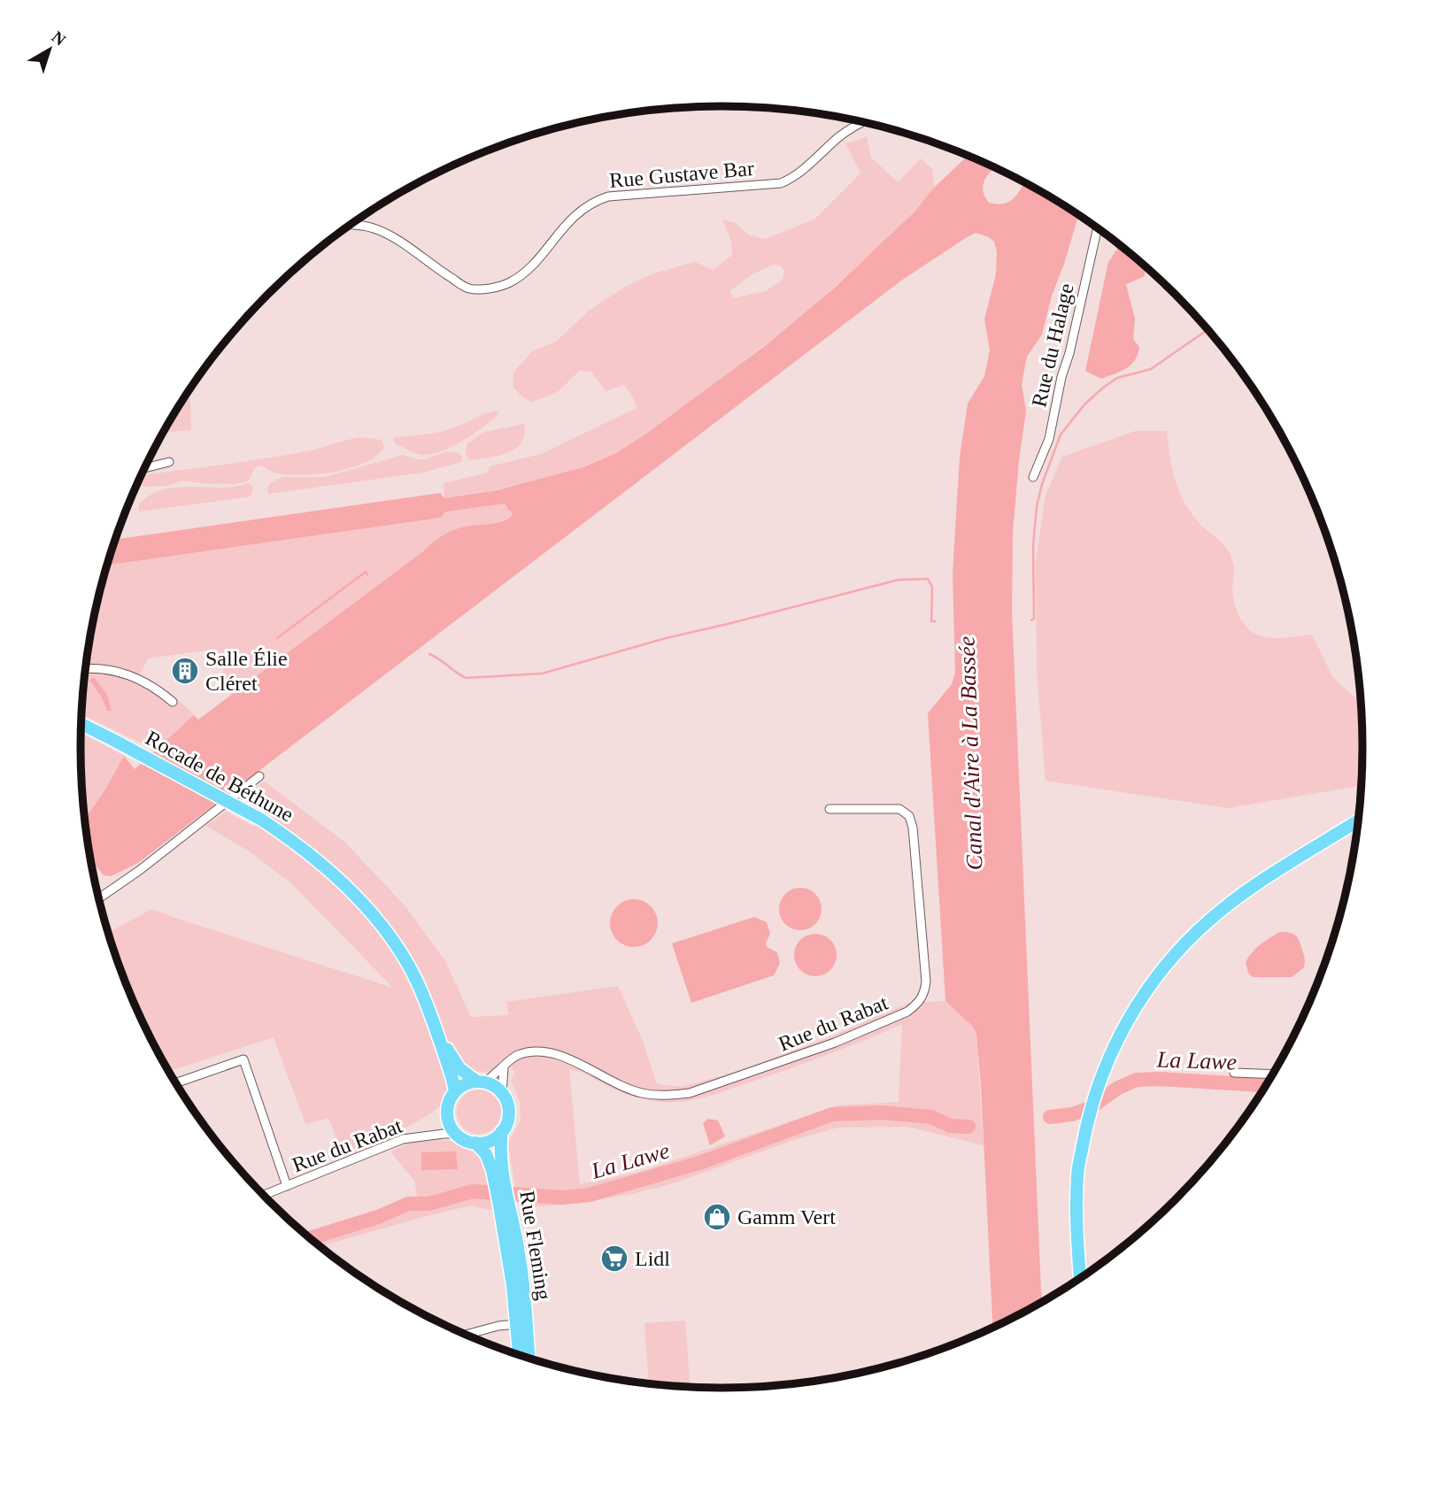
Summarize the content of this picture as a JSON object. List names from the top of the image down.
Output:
{
  "streets": {
    "main road": ["Rocade de Béthune", "Rue Fleming"],
    "street": ["Rue Gustave Bar", "Rue du Halage", "Rue du Rabat"]
  },
  "crossings": [
    ["Rocade de Béthune", "Rue du Rabat"],
    ["Rocade de Béthune", "Rue Fleming"],
    ["Rue du Rabat", "Rue Fleming"]
  ],
  "water": ["Canal d'Aire à La Bassée", "La Lawe"],
  "places": {
    "building": ["Salle Élie Cléret"],
    "shop": ["Gamm Vert"],
    "supermarket": ["Lidl"]
  },
  "north": "top right"
}
